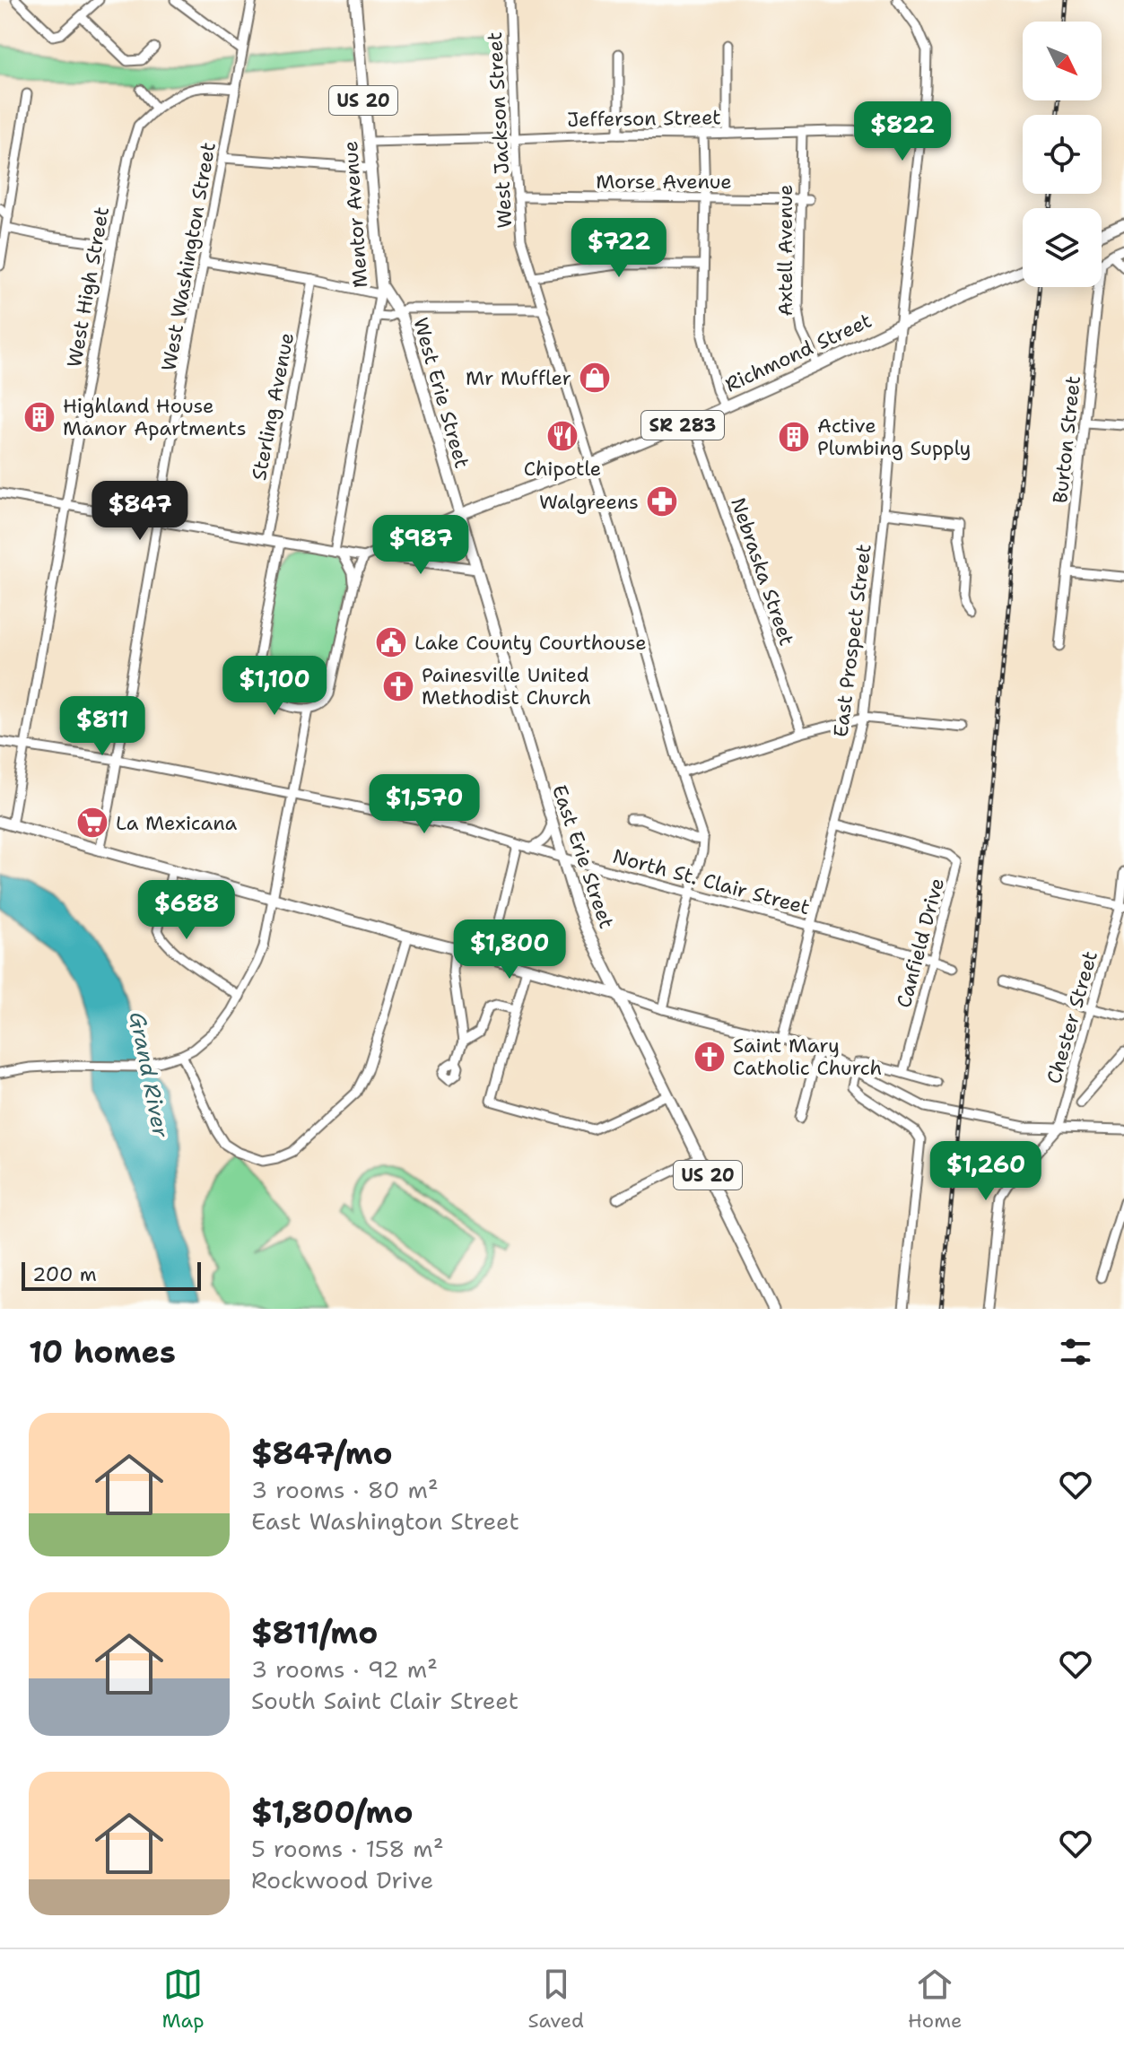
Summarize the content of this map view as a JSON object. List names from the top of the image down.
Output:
{
  "streets": {
    "main road": [
      "US 20",
      "Mentor Avenue",
      "Richmond Street",
      "West Erie Street",
      "SR 283",
      "East Erie Street"
    ],
    "street": [
      "Jefferson Street",
      "West Jackson Street",
      "Morse Avenue",
      "Axtell Avenue",
      "West Washington Street",
      "West High Street",
      "Sterling Avenue",
      "Burton Street",
      "Nebraska Street",
      "East Prospect Street",
      "North St. Clair Street",
      "Canfield Drive",
      "Chester Street"
    ]
  },
  "crossings": [
    ["Jefferson Street", "West Jackson Street"],
    ["Jefferson Street", "Mentor Avenue"],
    ["Jefferson Street", "Axtell Avenue"],
    ["Jefferson Street", "East Prospect Street"],
    ["West Jackson Street", "Morse Avenue"],
    ["West Jackson Street", "Richmond Street"],
    ["Morse Avenue", "Axtell Avenue"],
    ["Mentor Avenue", "Richmond Street"],
    ["Mentor Avenue", "West Erie Street"],
    ["Axtell Avenue", "Richmond Street"],
    ["West Washington Street", "Richmond Street"],
    ["West Washington Street", "North St. Clair Street"],
    ["West High Street", "Richmond Street"],
    ["West High Street", "North St. Clair Street"],
    ["Richmond Street", "West Erie Street"],
    ["Richmond Street", "Sterling Avenue"],
    ["Richmond Street", "Nebraska Street"],
    ["Richmond Street", "East Prospect Street"],
    ["Richmond Street", "East Erie Street"],
    ["West Erie Street", "East Erie Street"],
    ["East Prospect Street", "North St. Clair Street"],
    ["East Prospect Street", "Canfield Drive"],
    ["East Erie Street", "North St. Clair Street"],
    ["North St. Clair Street", "Canfield Drive"]
  ],
  "water": ["Grand River"],
  "places": {
    "shop": ["Mr Muffler"],
    "building": ["Highland House Manor Apartments", "Active Plumbing Supply"],
    "restaurant": ["Chipotle"],
    "pharmacy": ["Walgreens"],
    "public building": ["Lake County Courthouse"],
    "church": ["Painesville United Methodist Church", "Saint Mary Catholic Church"],
    "supermarket": ["La Mexicana"]
  },
  "scale_bar": "200 m",
  "north": "bottom right",
  "page": {
    "price": [
      "$822",
      "$722",
      "$847",
      "$987",
      "$1,100",
      "$811",
      "$1,570",
      "$688",
      "$1,800",
      "$1,260"
    ],
    "scale": "200 m",
    "heading": "10 homes",
    "list": [
      {
        "name": "$847/mo",
        "note": "3 rooms · 80 m² · East Washington Street"
      },
      {
        "name": "$811/mo",
        "note": "3 rooms · 92 m² · South Saint Clair Street"
      },
      {
        "name": "$1,800/mo",
        "note": "5 rooms · 158 m² · Rockwood Drive"
      }
    ],
    "tabs": ["Map", "Saved", "Home"]
  }
}
